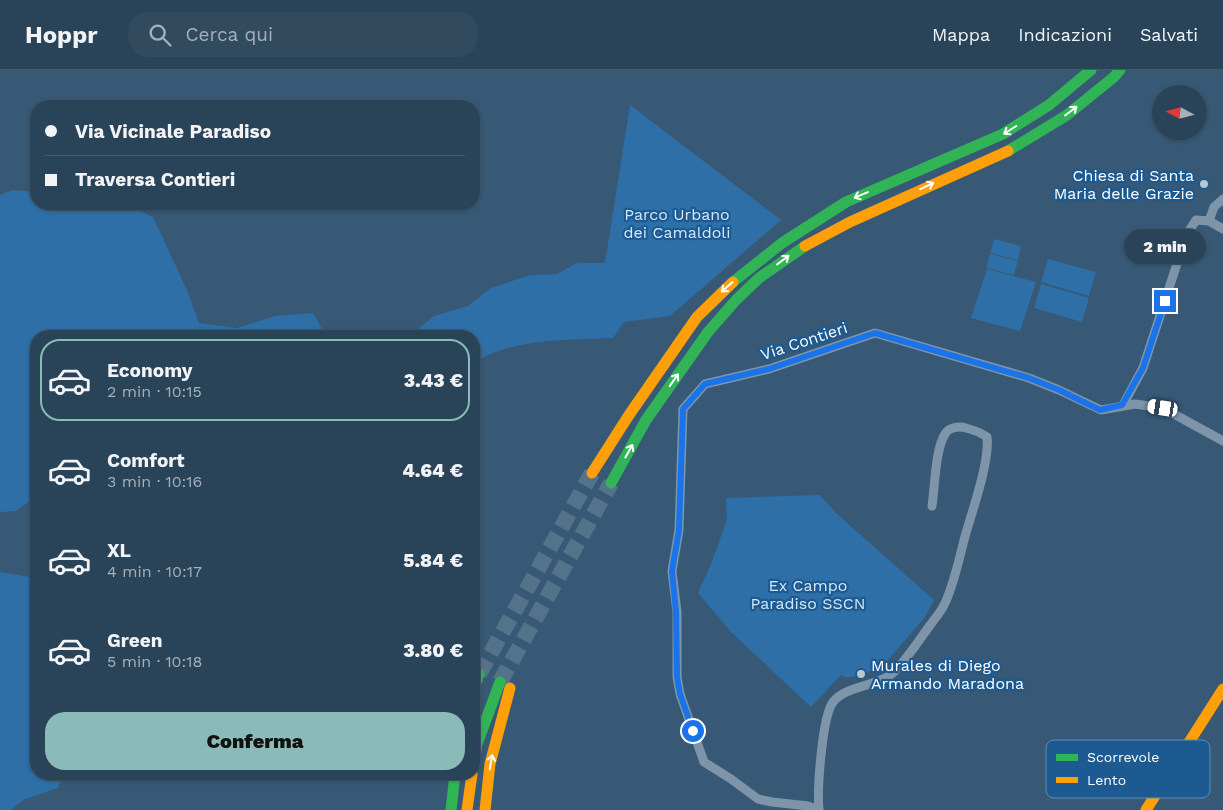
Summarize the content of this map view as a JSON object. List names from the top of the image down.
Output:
{
  "streets": {
    "street": ["Via Contieri"]
  },
  "parks": ["Parco Urbano dei Camaldoli", "Ex Campo Paradiso SSCN"],
  "places": ["Chiesa di Santa Maria delle Grazie", "Murales di Diego Armando Maradona"],
  "legend": ["Scorrevole", "Lento"],
  "north": "left",
  "page": {
    "header": "Hoppr",
    "search": "Cerca qui",
    "nav": ["Mappa", "Indicazioni", "Salvati"],
    "banner": ["Via Vicinale Paradiso", "Traversa Contieri"],
    "bubble": "2 min",
    "list": [
      {
        "name": "Economy",
        "note": "2 min · 10:15",
        "value": "3.43 €"
      },
      {
        "name": "Comfort",
        "note": "3 min · 10:16",
        "value": "4.64 €"
      },
      {
        "name": "XL",
        "note": "4 min · 10:17",
        "value": "5.84 €"
      },
      {
        "name": "Green",
        "note": "5 min · 10:18",
        "value": "3.80 €"
      }
    ],
    "buttons": "Conferma"
  }
}
